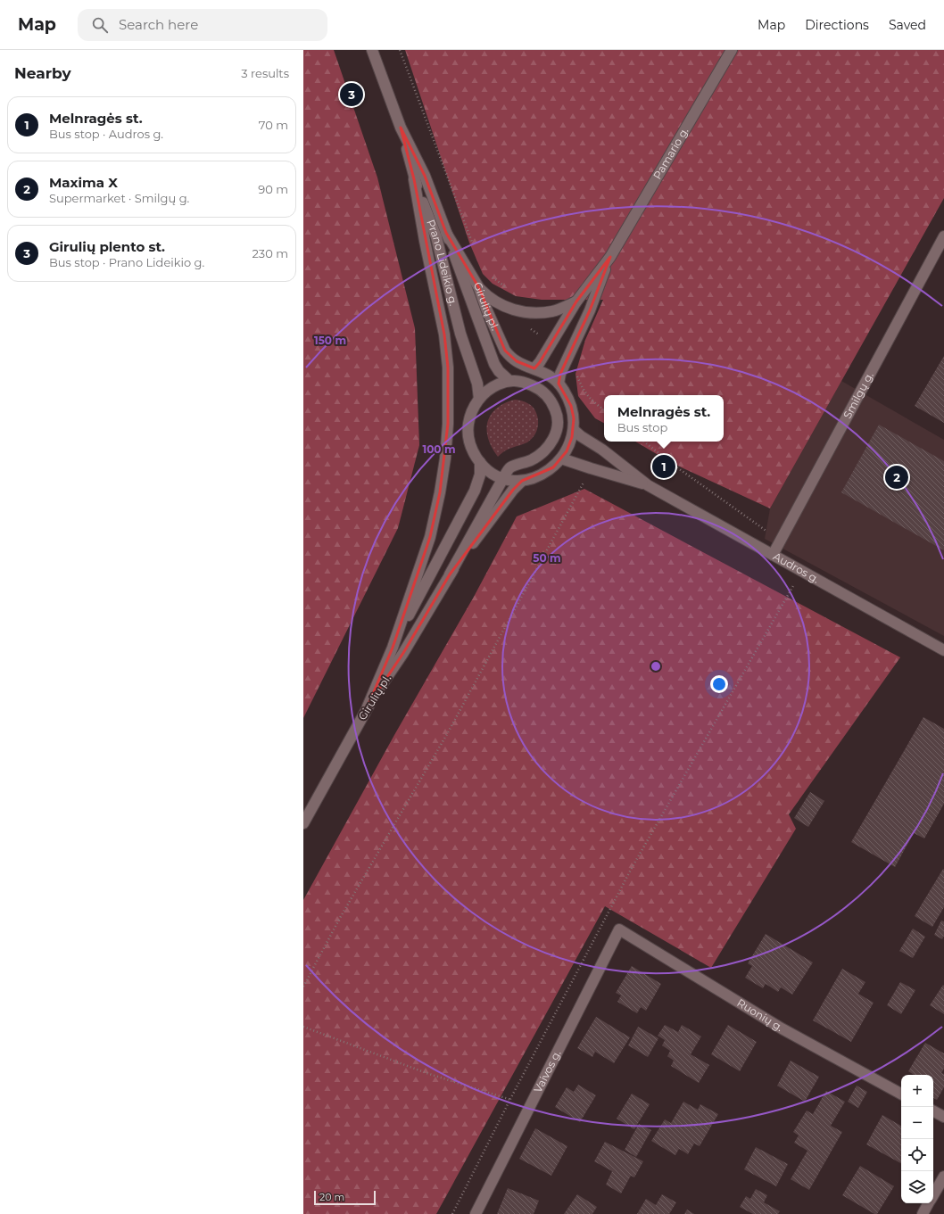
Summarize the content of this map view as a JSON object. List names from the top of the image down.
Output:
{
  "streets": {
    "main road": [
      "Pamario g.",
      "Prano Lideikio g.",
      "Girulių pl.",
      "Smilgų g.",
      "Audros g.",
      "Ruonių g.",
      "Vaivos g."
    ]
  },
  "crossings": [
    ["Pamario g.", "Girulių pl."],
    ["Prano Lideikio g.", "Girulių pl."],
    ["Girulių pl.", "Audros g."],
    ["Smilgų g.", "Audros g."],
    ["Ruonių g.", "Vaivos g."]
  ],
  "scale_bar": "20 m",
  "page": {
    "header": "Map",
    "search": "Search here",
    "nav": ["Map", "Directions", "Saved"],
    "heading": ["Nearby", "3 results"],
    "pins": ["3", "1", "2"],
    "list": [
      {
        "mark": "1",
        "name": "Melnragės st.",
        "note": "Bus stop · Audros g.",
        "value": "70 m"
      },
      {
        "mark": "2",
        "name": "Maxima X",
        "note": "Supermarket · Smilgų g.",
        "value": "90 m"
      },
      {
        "mark": "3",
        "name": "Girulių plento st.",
        "note": "Bus stop · Prano Lideikio g.",
        "value": "230 m"
      }
    ],
    "popup": ["Melnragės st.", "Bus stop"],
    "map_buttons": ["+", "−"],
    "scale": "20 m"
  },
  "rings": ["150 m", "100 m", "50 m"]
}
